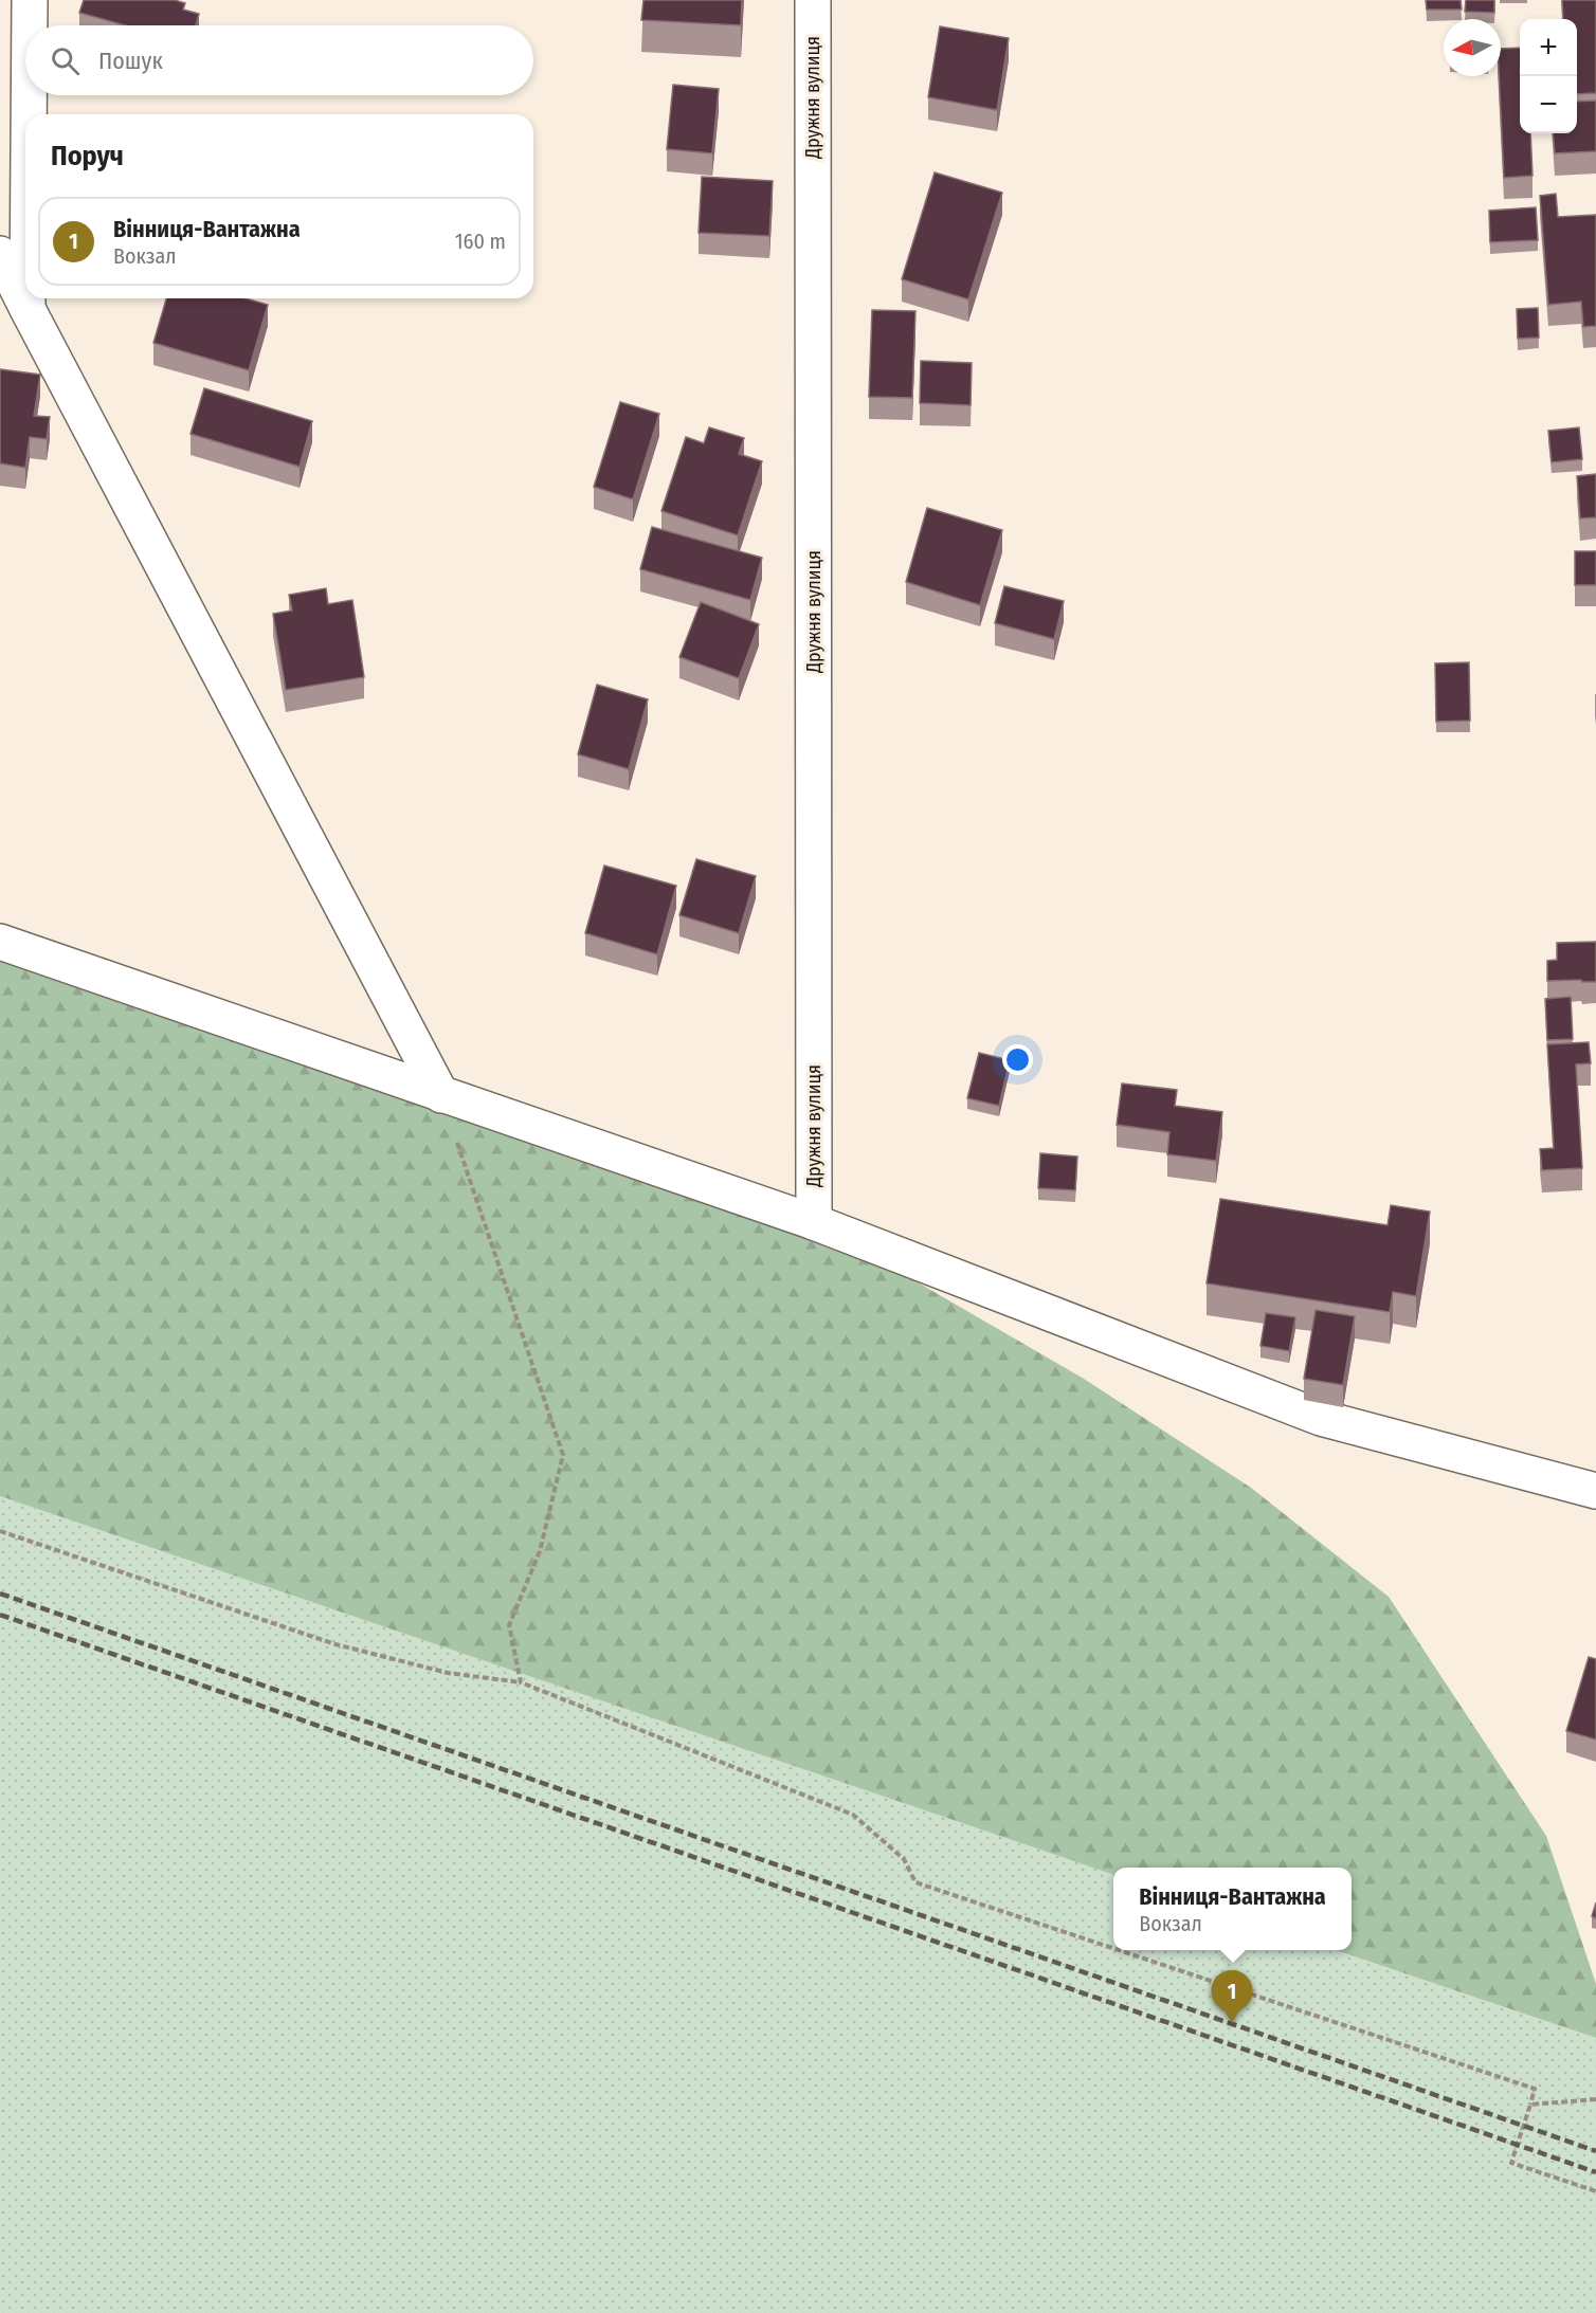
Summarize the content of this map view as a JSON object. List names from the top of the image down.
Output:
{
  "streets": {
    "street": ["Дружня вулиця"]
  },
  "north": "left",
  "page": {
    "map_buttons": ["+", "−"],
    "search": "Пошук",
    "heading": "Поруч",
    "list": [
      {
        "mark": "1",
        "name": "Вінниця-Вантажна",
        "note": "Вокзал",
        "value": "160 m"
      }
    ],
    "popup": ["Вінниця-Вантажна", "Вокзал"],
    "pins": "1"
  }
}
